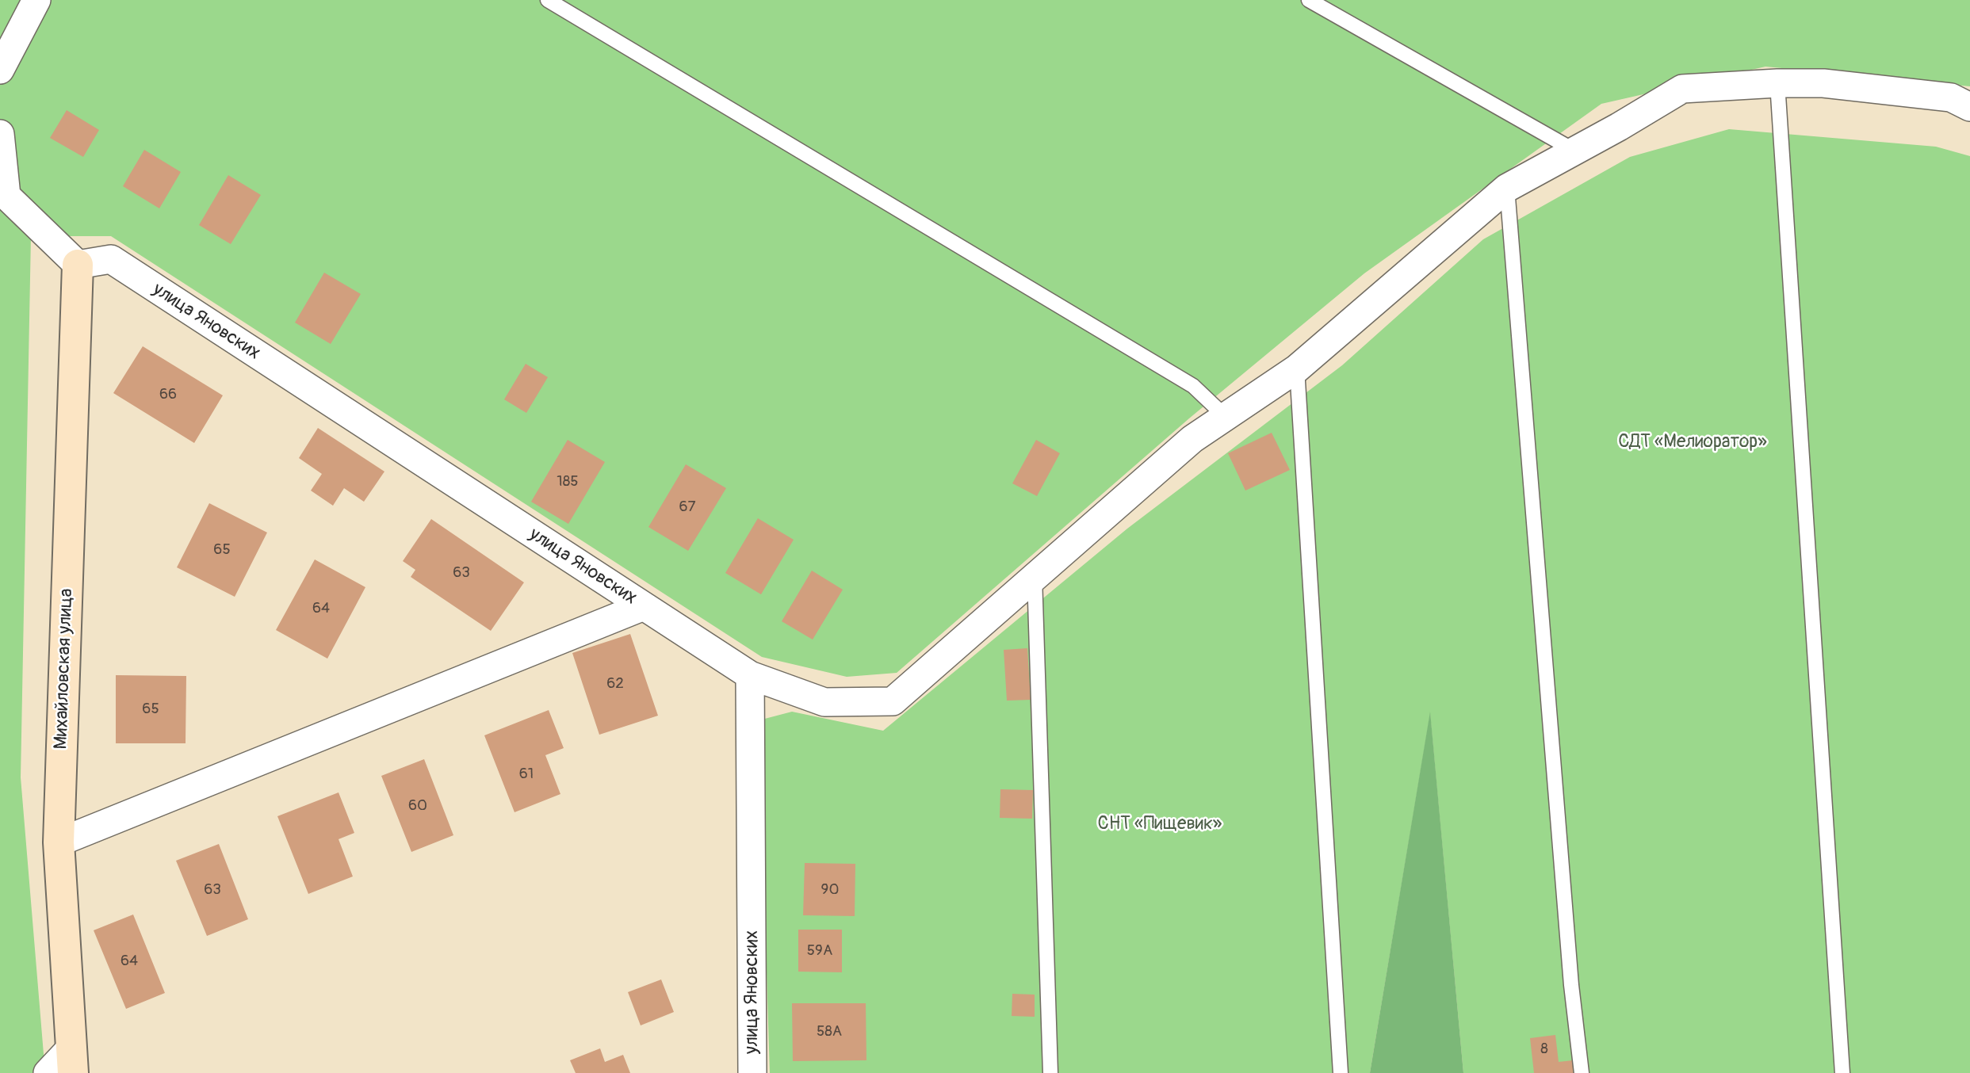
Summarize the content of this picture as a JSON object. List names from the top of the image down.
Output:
{
  "streets": {
    "street": ["улица Яновских", "Михайловская улица"]
  },
  "crossings": [
    ["улица Яновских", "Михайловская улица"]
  ],
  "parks": ["СДТ «Мелиоратор»", "СНТ «Пищевик»"],
  "house_numbers": [
    "66",
    "185",
    "67",
    "65",
    "63",
    "64",
    "62",
    "65",
    "61",
    "60",
    "63",
    "90",
    "59А",
    "64",
    "58А",
    "8"
  ]
}
